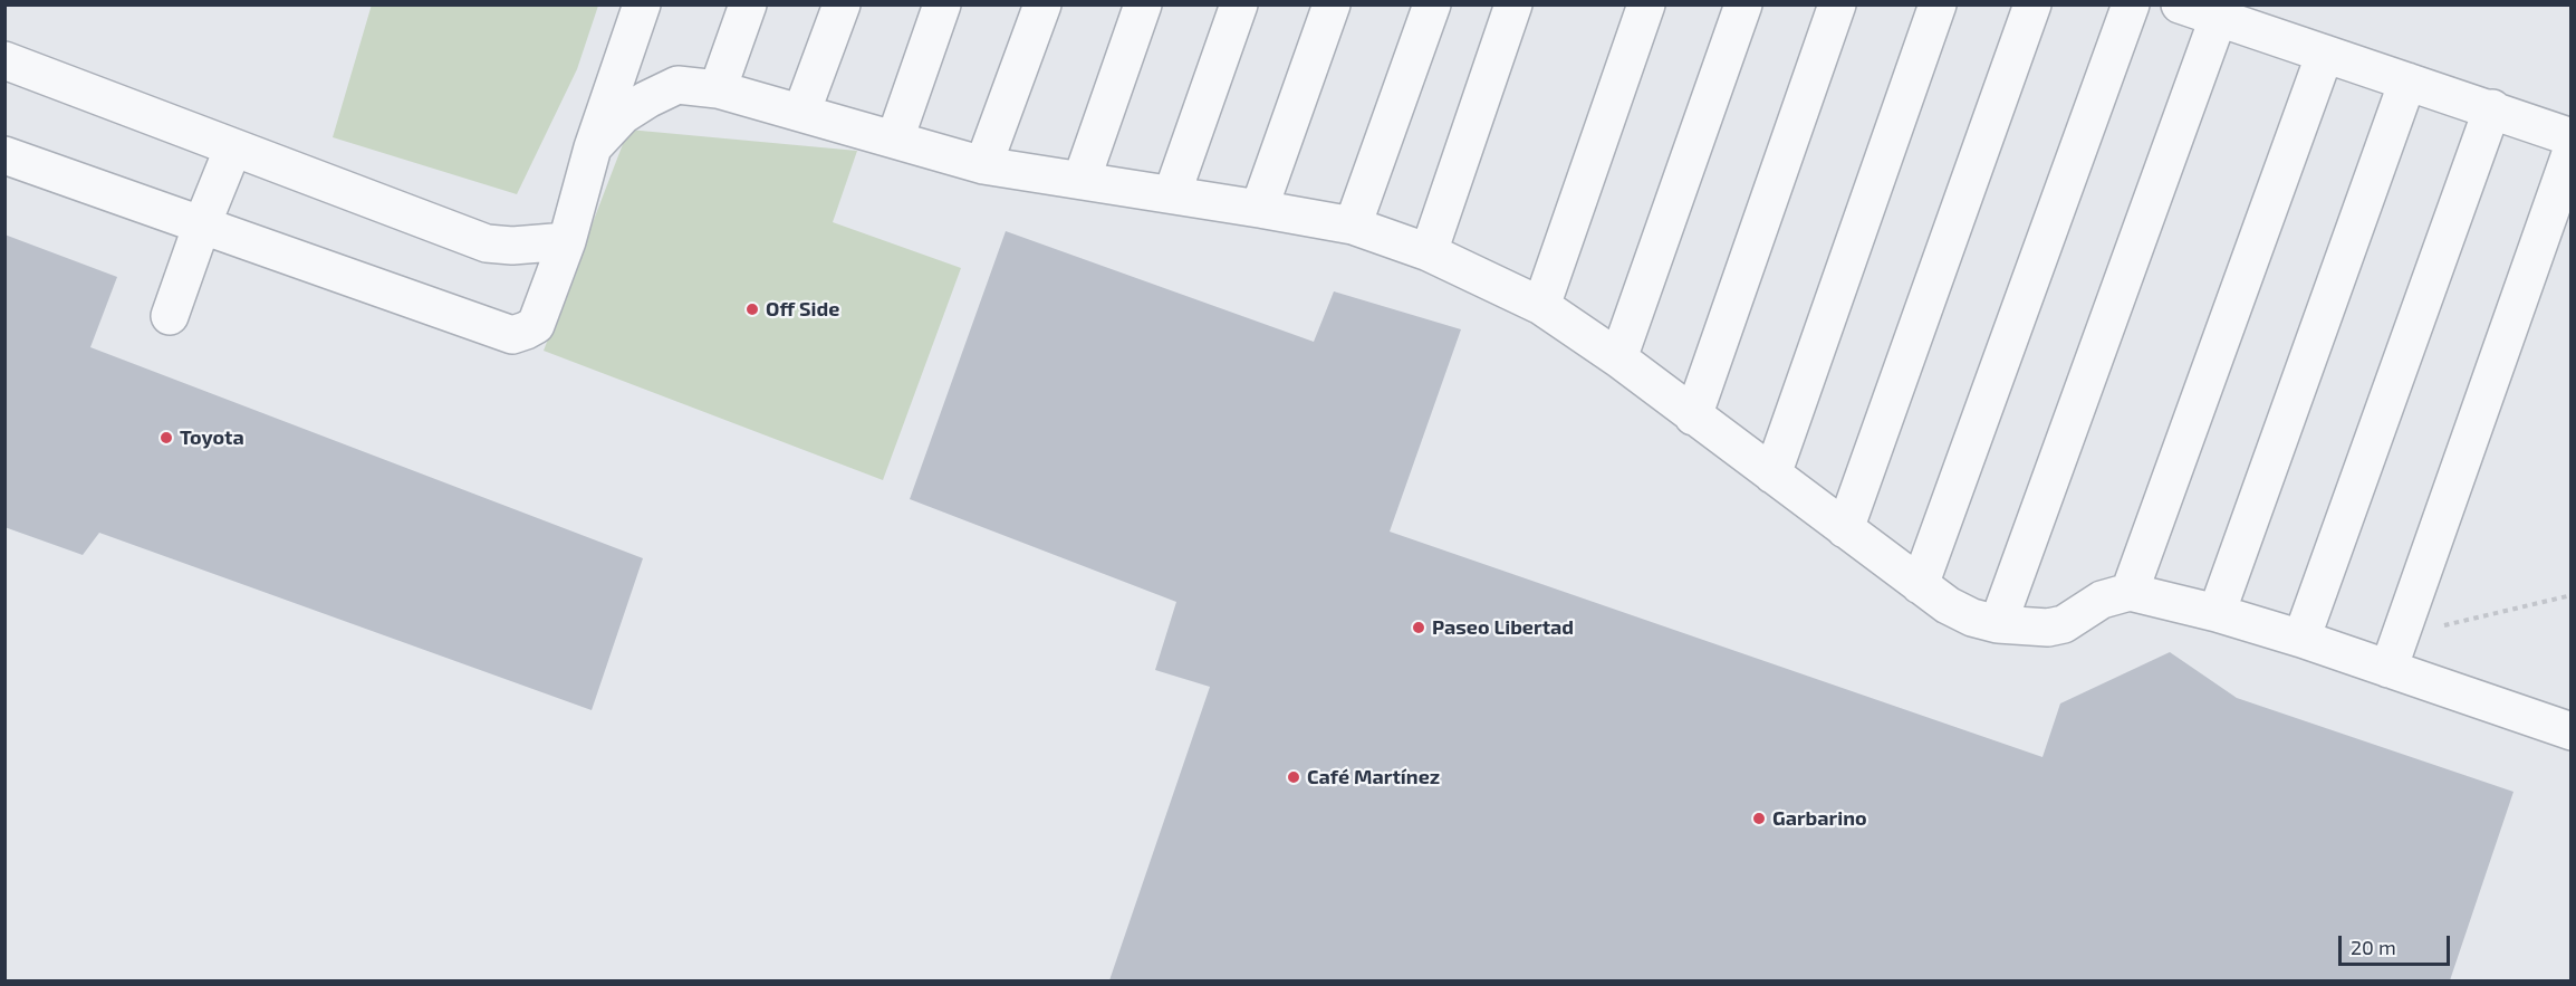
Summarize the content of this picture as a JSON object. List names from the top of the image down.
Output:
{
  "places": [
    "Off Side",
    "Toyota",
    "Paseo Libertad",
    "Café Martínez",
    "Garbarino"
  ],
  "scale_bar": "20 m"
}
